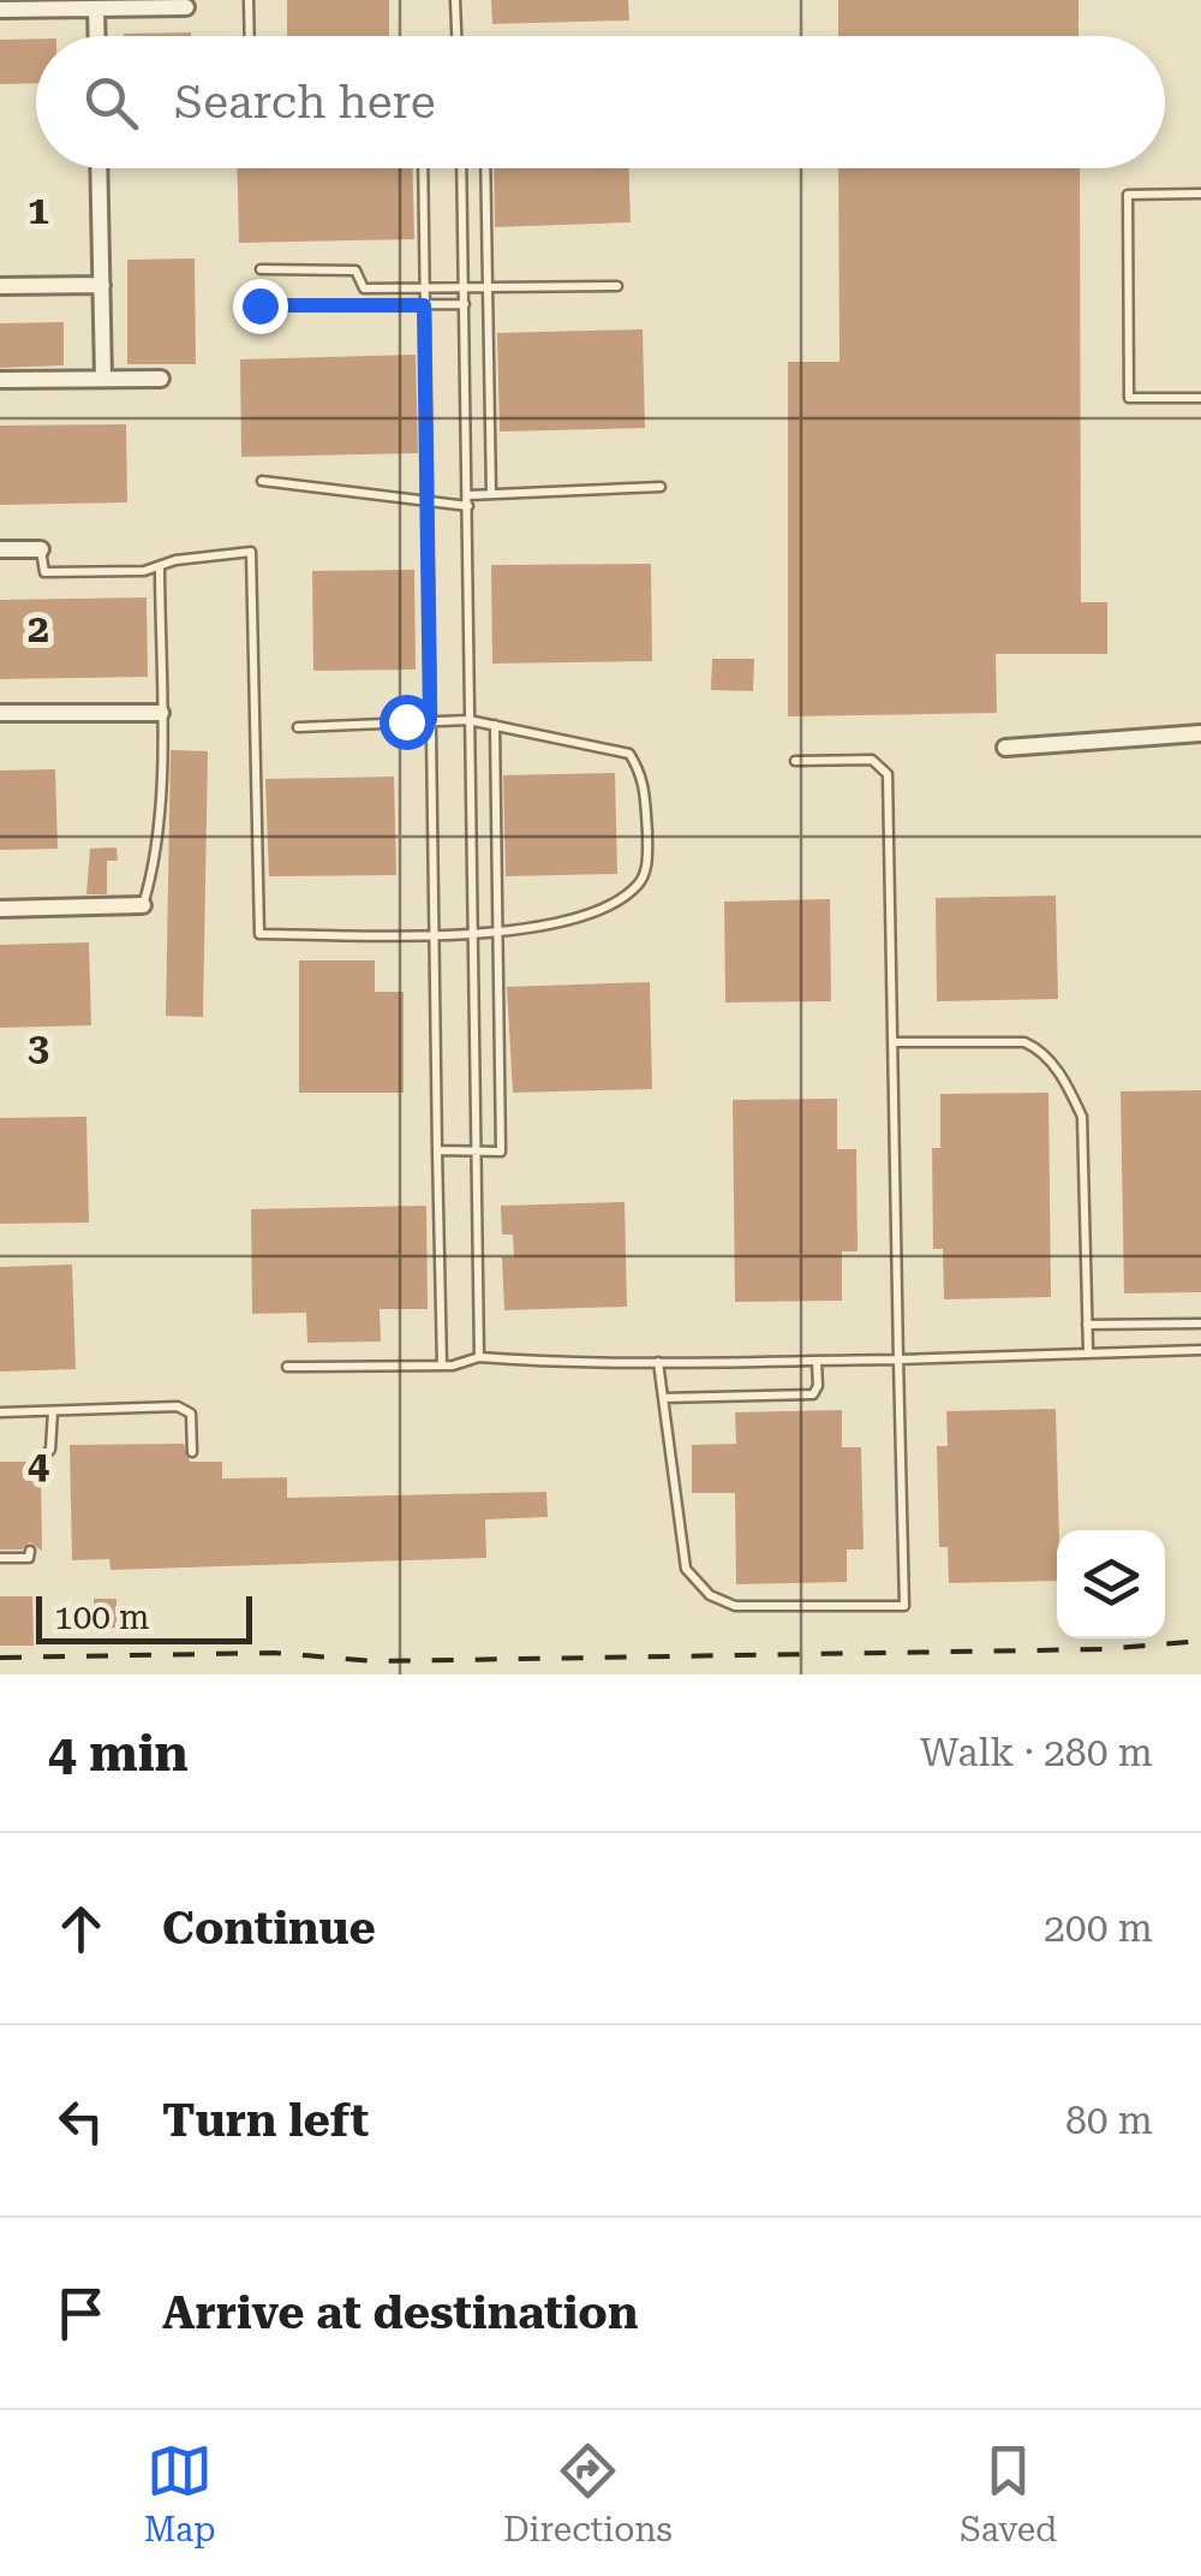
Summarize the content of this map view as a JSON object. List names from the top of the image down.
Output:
{
  "scale_bar": "100 m",
  "page": {
    "search": "Search here",
    "scale": "100 m",
    "heading": ["4 min", "Walk · 280 m"],
    "list": [
      ["Continue", "200 m"],
      ["Turn left", "80 m"],
      "Arrive at destination"
    ],
    "nav": ["Map", "Directions", "Saved"]
  },
  "grid": {
    "rows": [
      "1",
      "2",
      "3",
      "4"
    ]
  }
}
